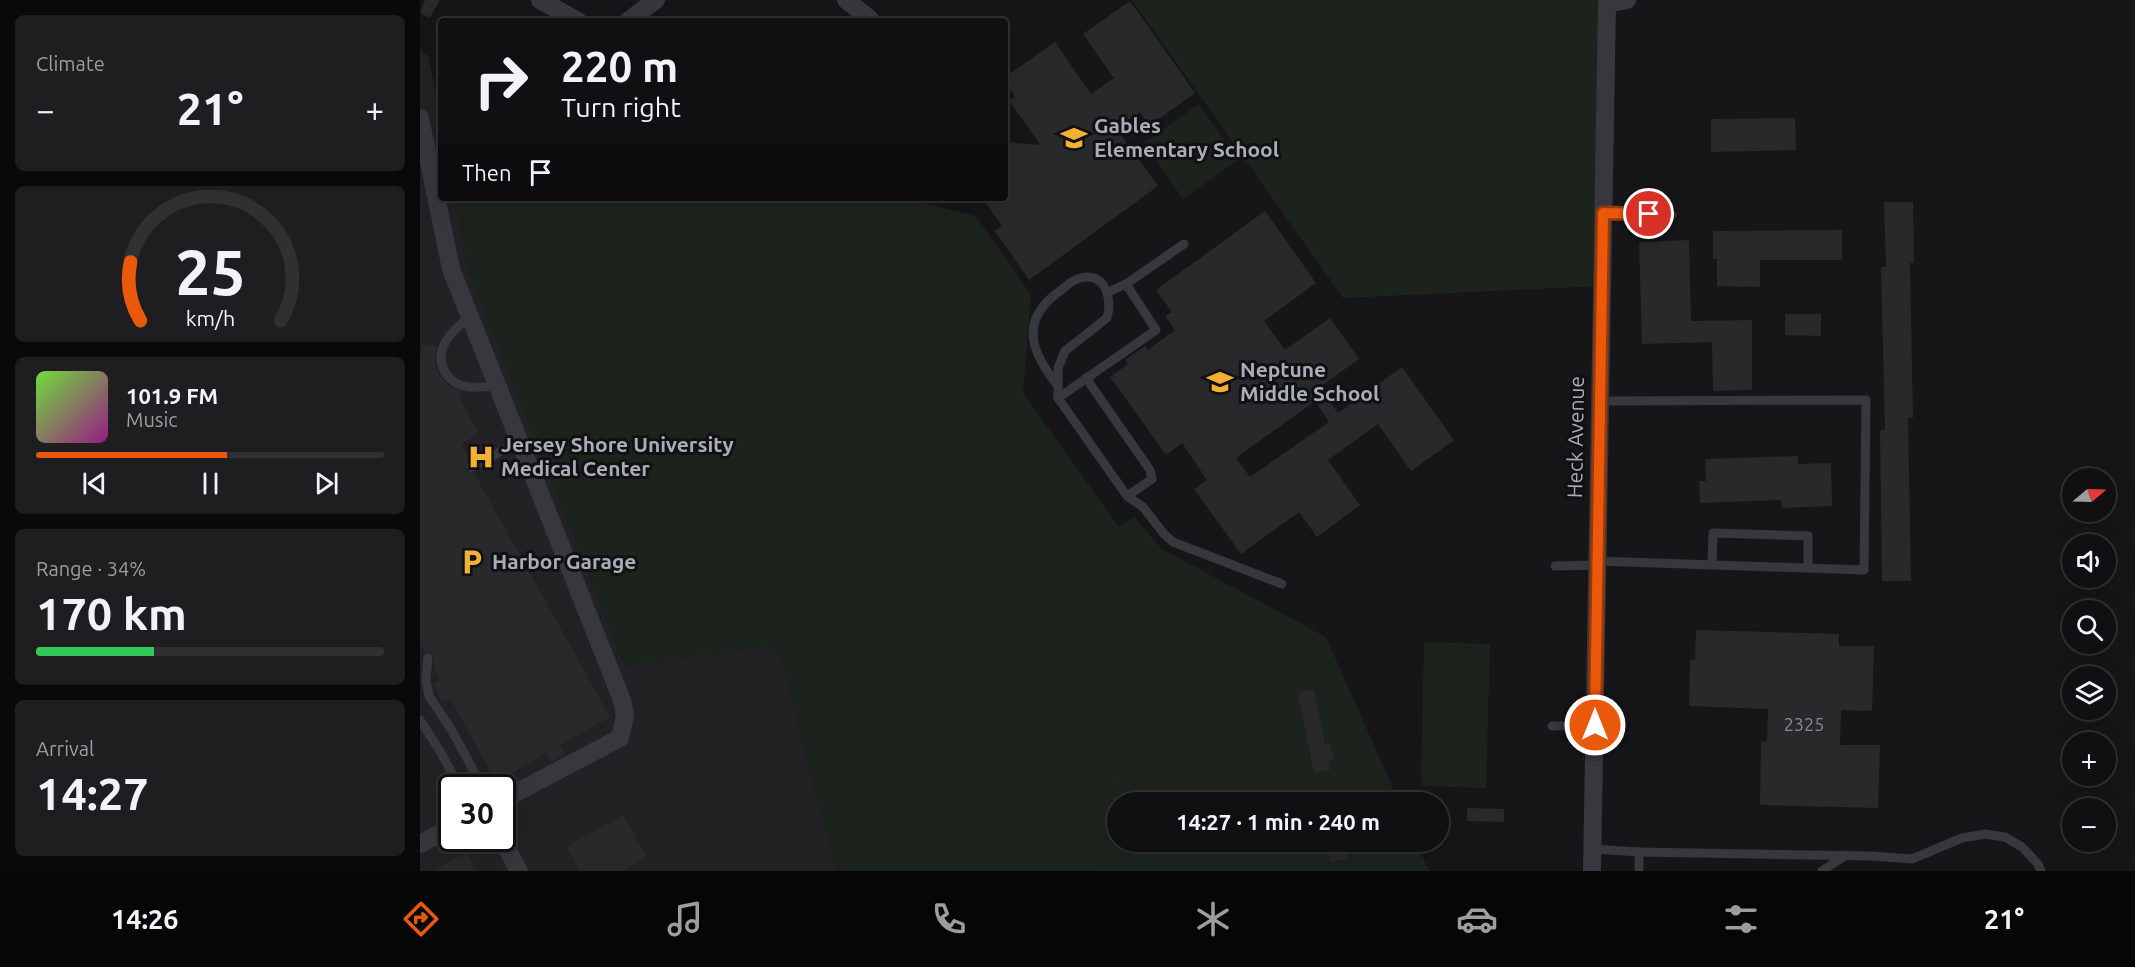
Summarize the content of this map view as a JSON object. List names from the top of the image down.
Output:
{
  "streets": {
    "street": ["Heck Avenue"]
  },
  "places": {
    "school or university": ["Gables Elementary School", "Neptune Middle School"],
    "hospital": ["Jersey Shore University Medical Center"],
    "parking": ["Harbor Garage"]
  },
  "house_numbers": ["2325"],
  "north": "right",
  "page": {
    "tile": [
      "Climate",
      ["Range · 34%", "170 km"],
      ["Arrival", "14:27"]
    ],
    "turn": ["220 m", "Turn right"],
    "heat": ["−", "21°", "+"],
    "then": "Then",
    "song": ["101.9 FM", "Music"],
    "map_buttons": ["+", "−"],
    "limit": "30",
    "trip": "14:27 · 1 min · 240 m",
    "tabs": ["14:26", "21°"],
    "gauge": ["25", "km/h"]
  }
}
